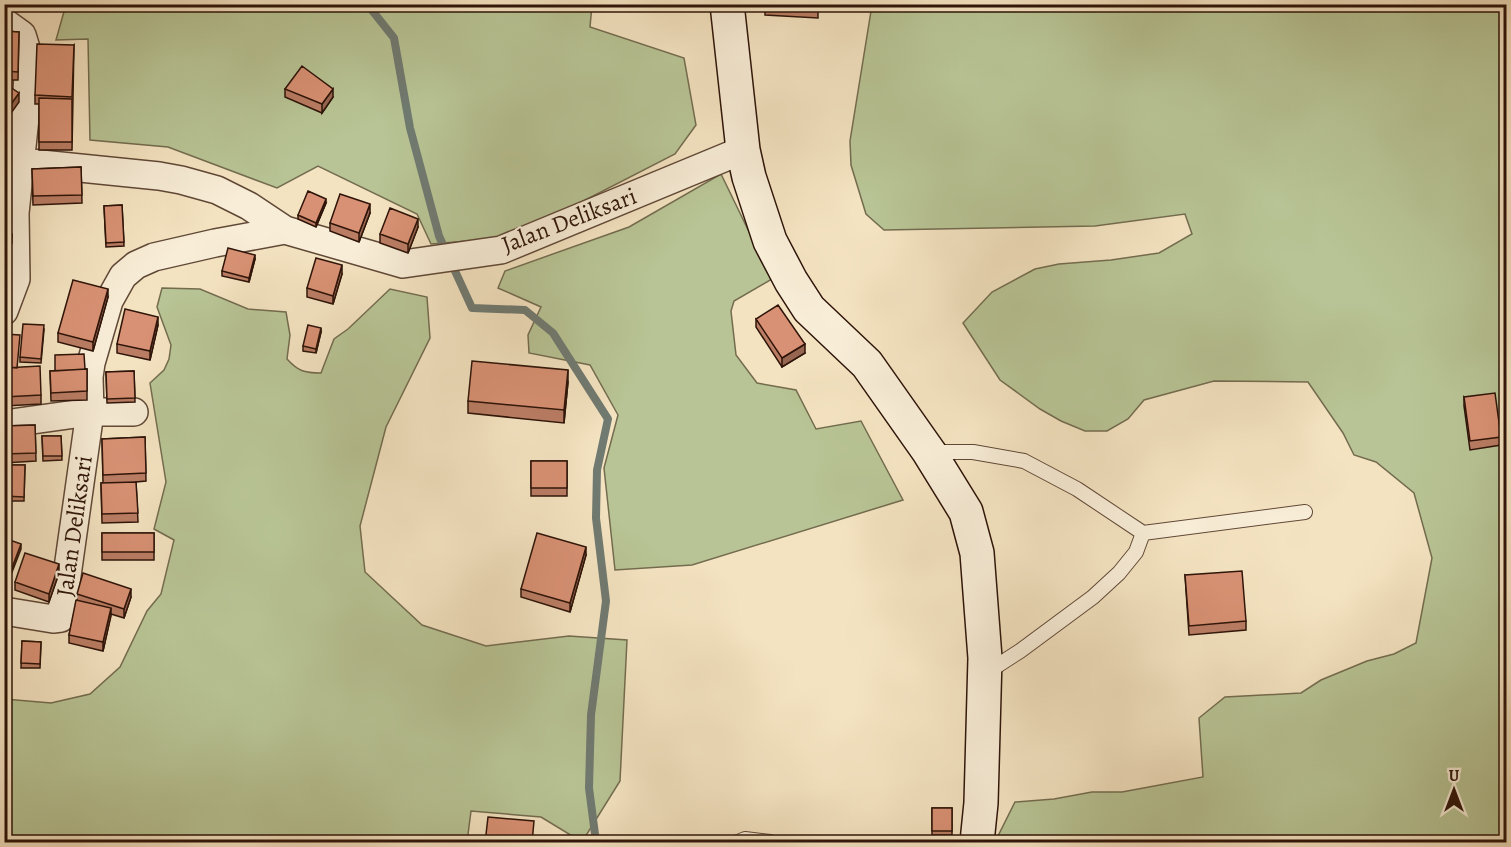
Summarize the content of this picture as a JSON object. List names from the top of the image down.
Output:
{
  "streets": {
    "street": ["Jalan Deliksari"]
  },
  "north": "top"
}
